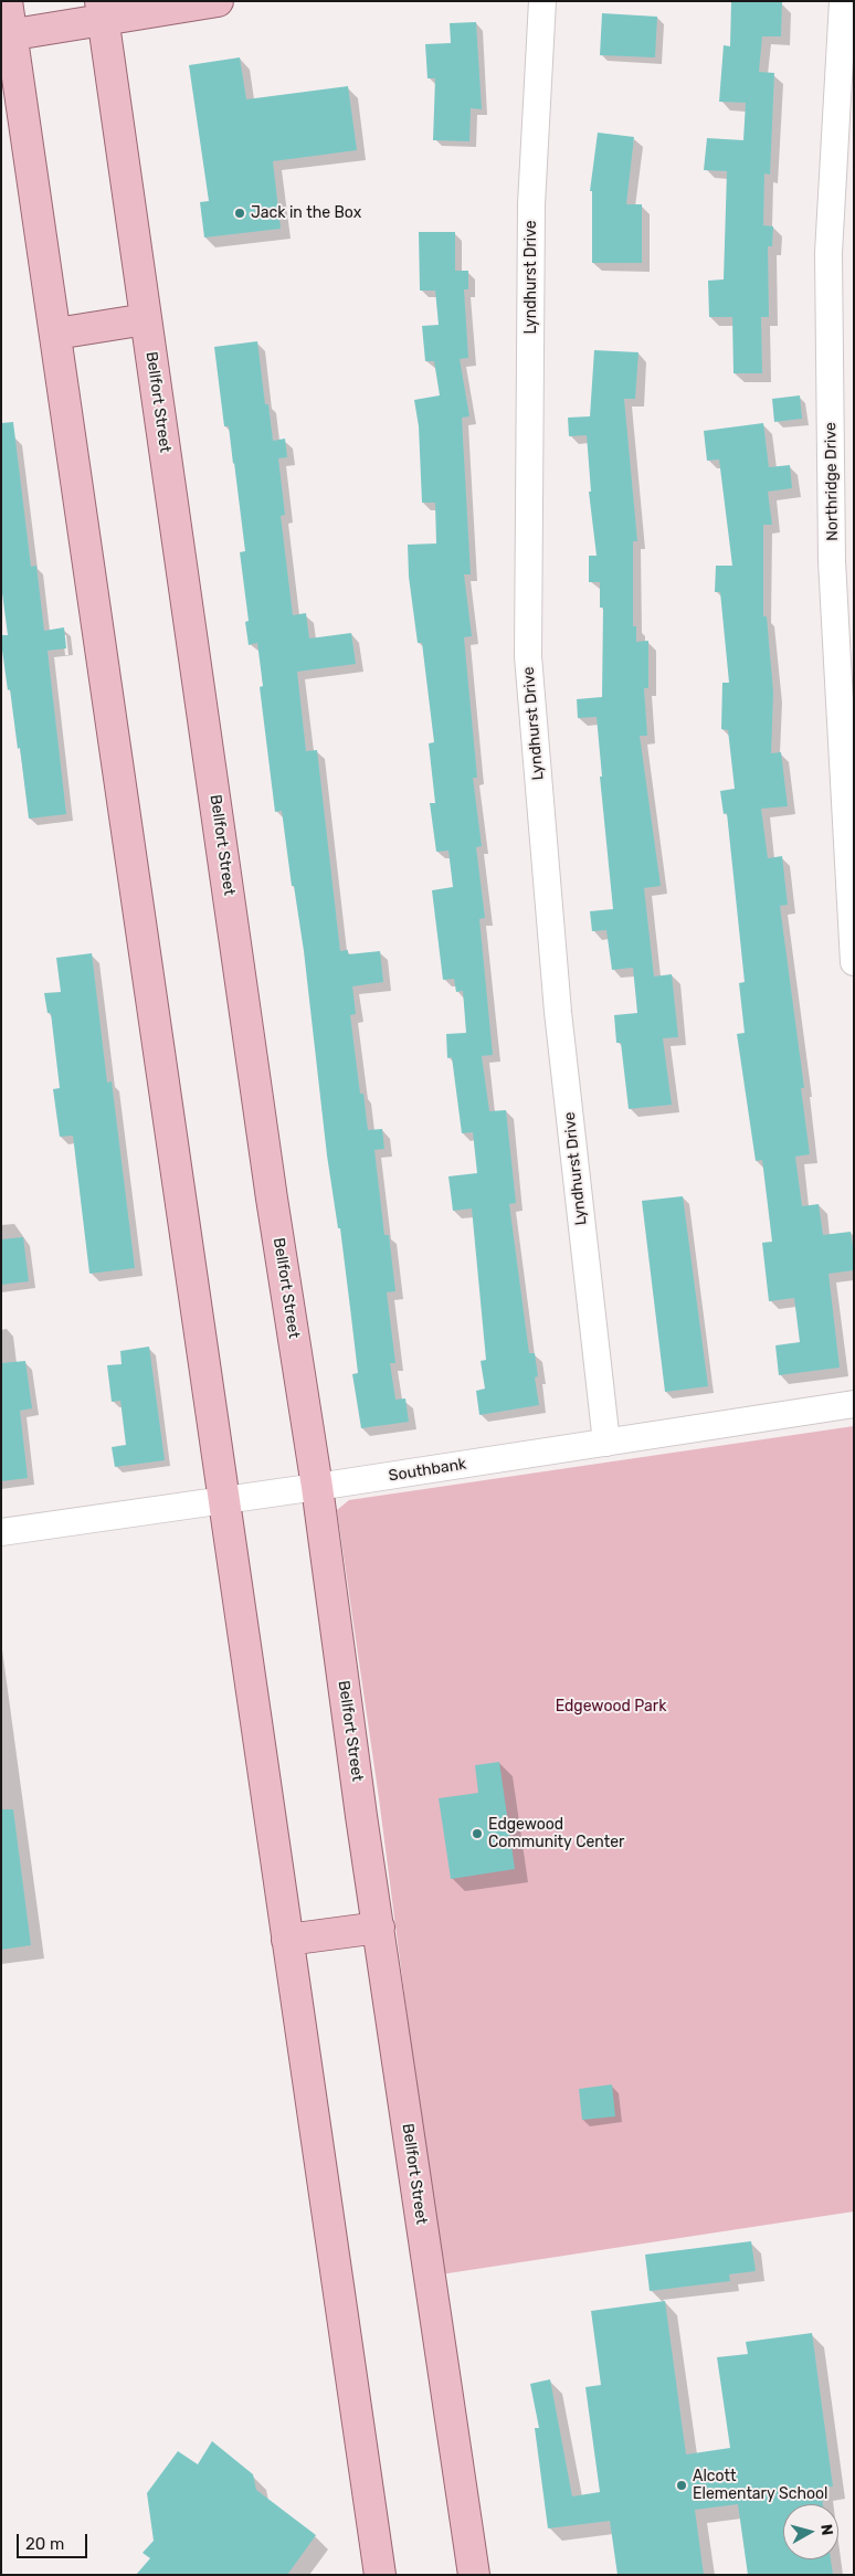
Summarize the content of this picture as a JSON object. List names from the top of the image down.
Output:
{
  "streets": {
    "main road": ["Bellfort Street"],
    "street": ["Lyndhurst Drive", "Northridge Drive", "Southbank"]
  },
  "crossings": [
    ["Lyndhurst Drive", "Southbank"],
    ["Bellfort Street", "Southbank"]
  ],
  "parks": ["Edgewood Park"],
  "places": ["Jack in the Box", "Edgewood Community Center", "Alcott Elementary School"],
  "scale_bar": "20 m",
  "north": "right"
}
